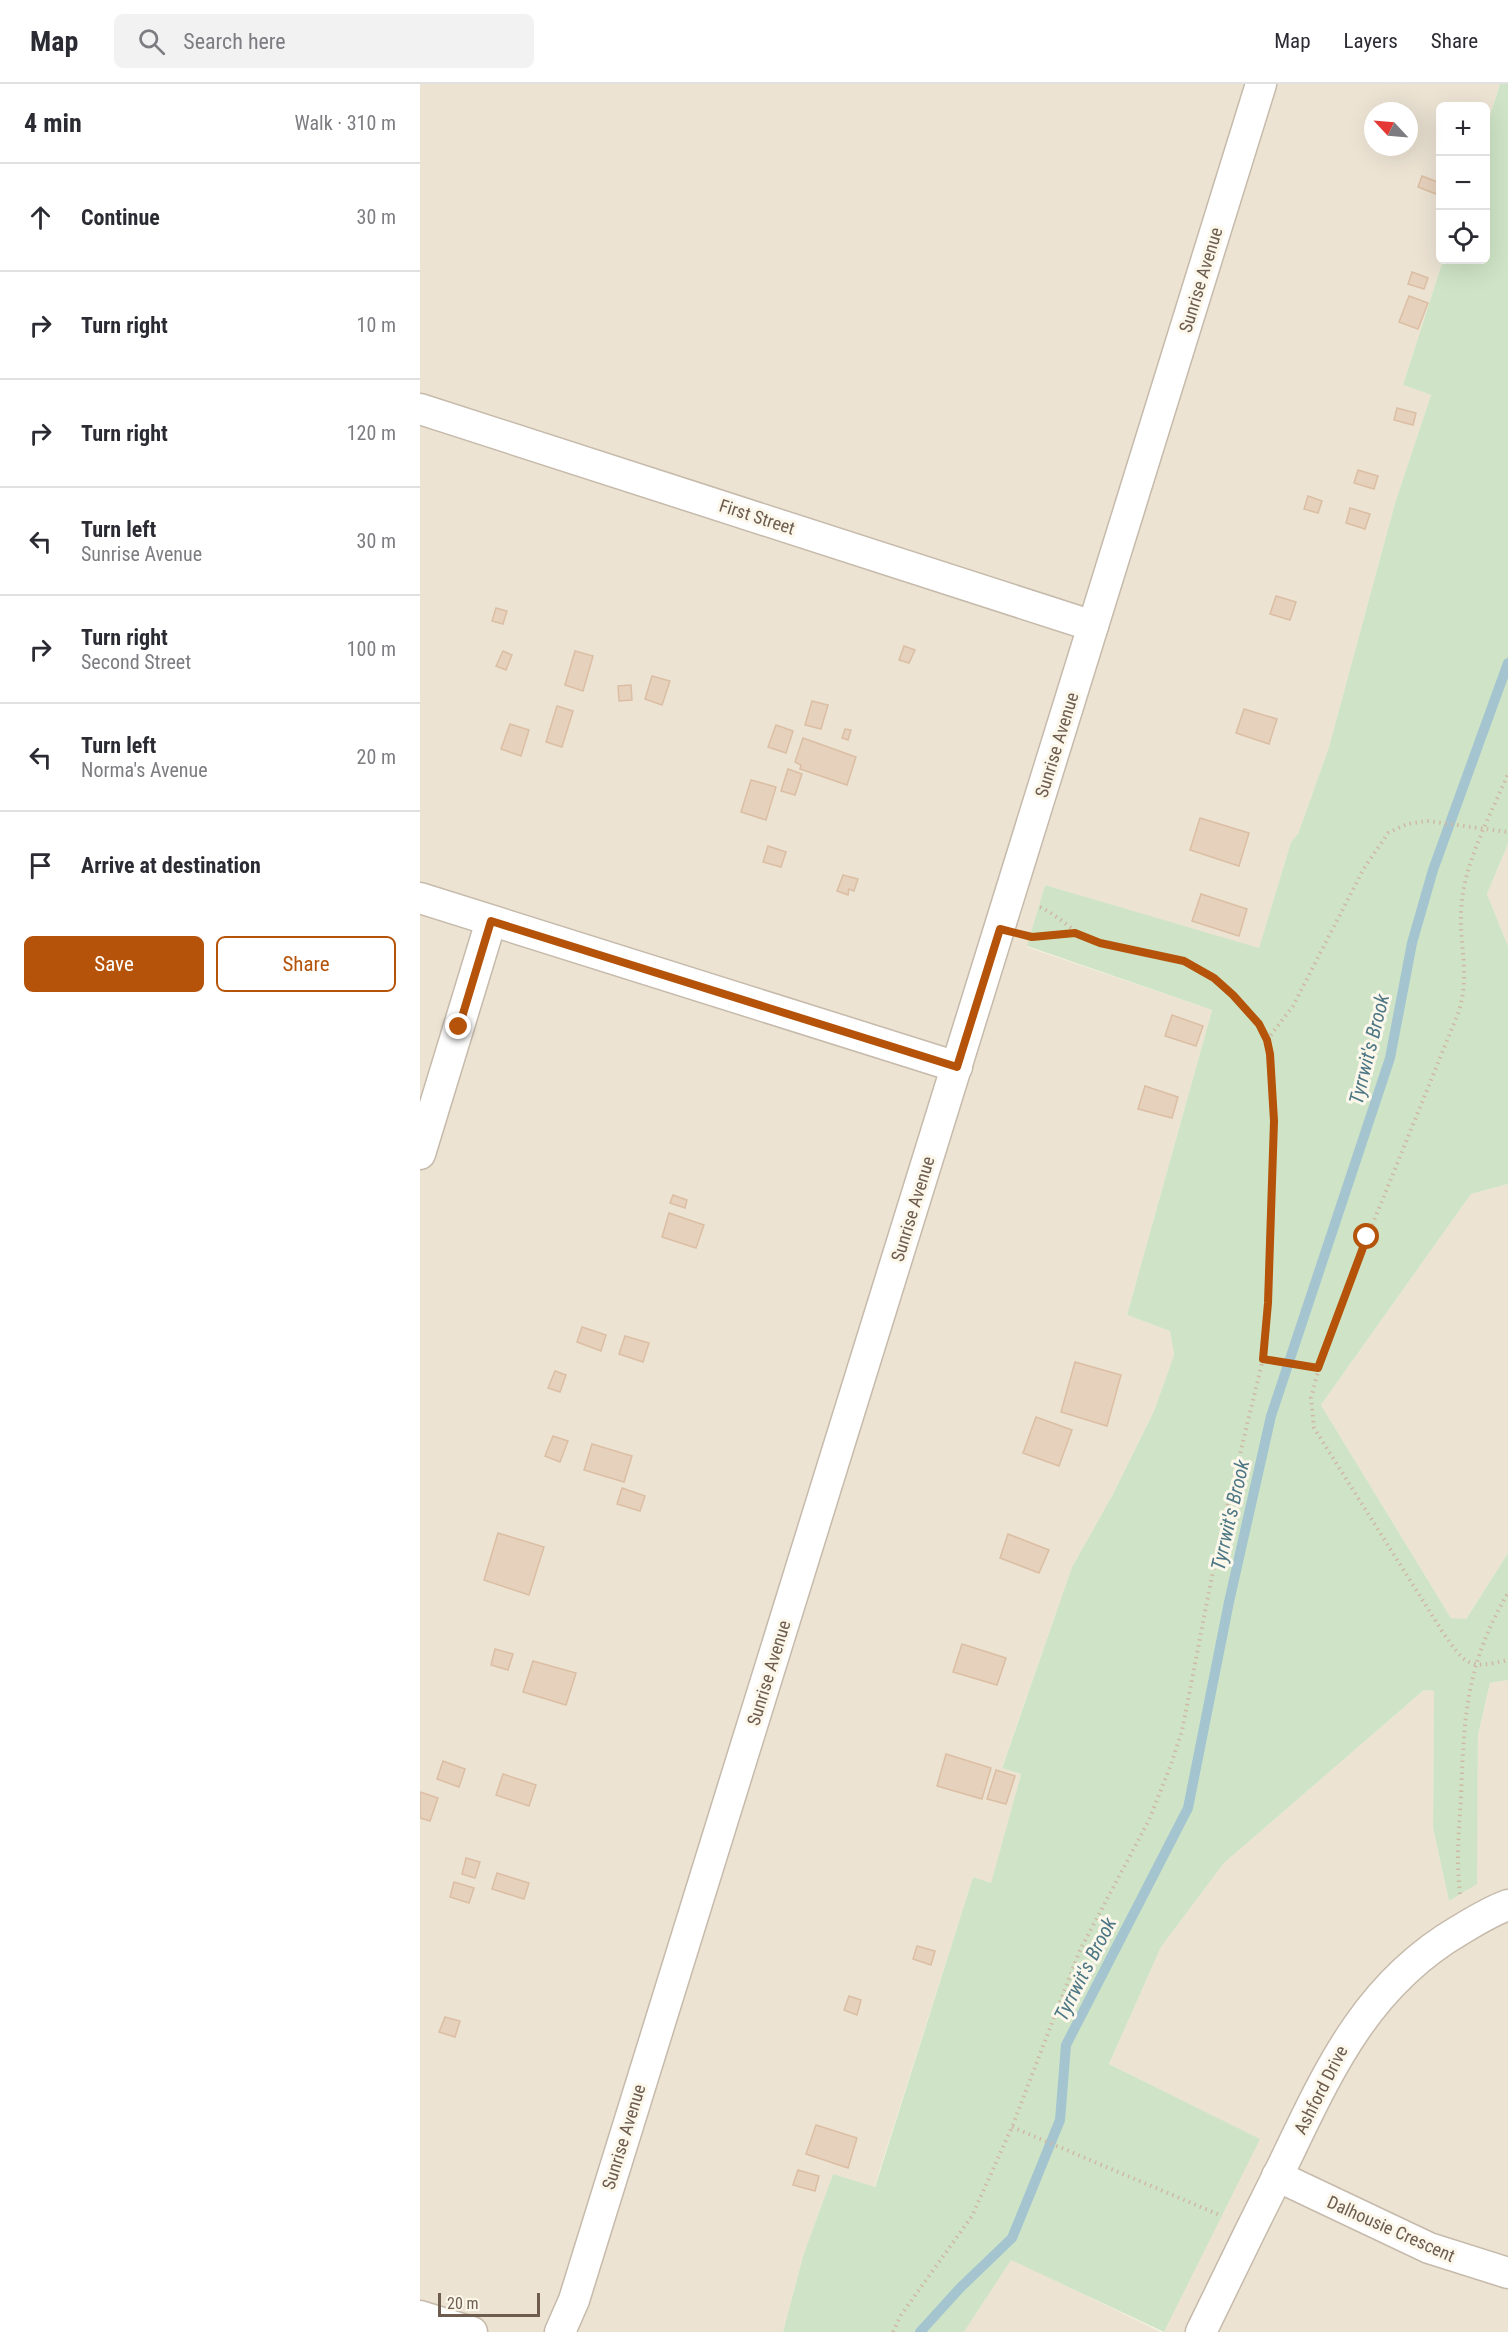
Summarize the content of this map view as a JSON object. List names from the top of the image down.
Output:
{
  "streets": {
    "street": [
      "Sunrise Avenue",
      "First Street",
      "Ashford Drive",
      "Dalhousie Crescent"
    ]
  },
  "crossings": [
    ["Sunrise Avenue", "First Street"],
    ["Ashford Drive", "Dalhousie Crescent"]
  ],
  "water": ["Tyrrwit's Brook"],
  "scale_bar": "20 m",
  "north": "top left",
  "page": {
    "header": "Map",
    "search": "Search here",
    "nav": ["Map", "Layers", "Share"],
    "heading": ["4 min", "Walk · 310 m"],
    "map_buttons": ["+", "−"],
    "list": [
      ["Continue", "30 m"],
      ["Turn right", "10 m"],
      ["Turn right", "120 m"],
      ["Turn left", "Sunrise Avenue", "30 m"],
      ["Turn right", "Second Street", "100 m"],
      ["Turn left", "Norma's Avenue", "20 m"],
      "Arrive at destination"
    ],
    "buttons": ["Save", "Share"],
    "scale": "20 m"
  }
}
